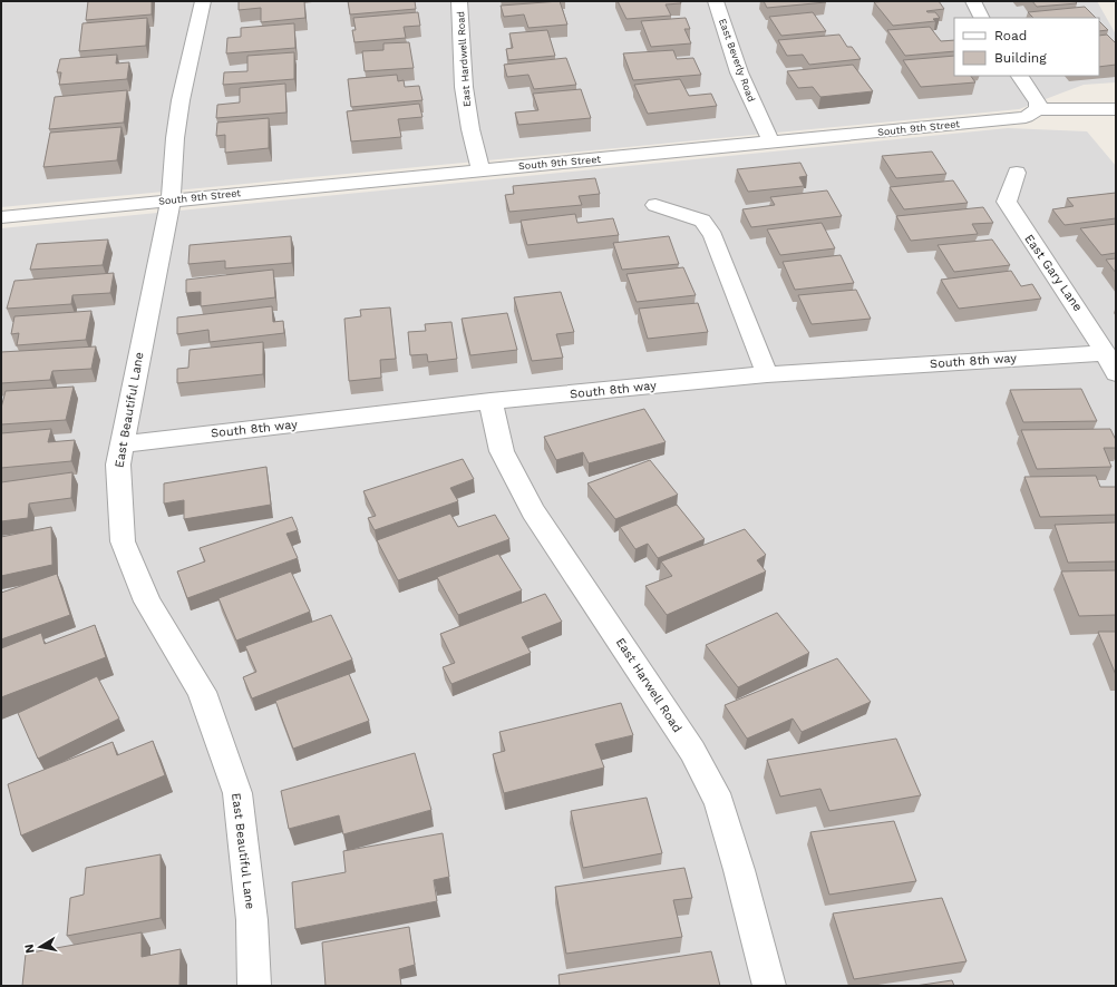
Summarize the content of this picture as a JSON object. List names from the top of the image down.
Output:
{
  "streets": {
    "street": [
      "East Hardwell Road",
      "East Beverly Road",
      "South 9th Street",
      "East Gary Lane",
      "South 8th way",
      "East Beautiful Lane",
      "East Harwell Road"
    ]
  },
  "crossings": [
    ["East Hardwell Road", "South 9th Street"],
    ["East Beverly Road", "South 9th Street"],
    ["South 9th Street", "East Beautiful Lane"],
    ["East Gary Lane", "South 8th way"],
    ["South 8th way", "East Beautiful Lane"],
    ["South 8th way", "East Harwell Road"]
  ],
  "legend": ["Road", "Building"],
  "north": "left"
}
